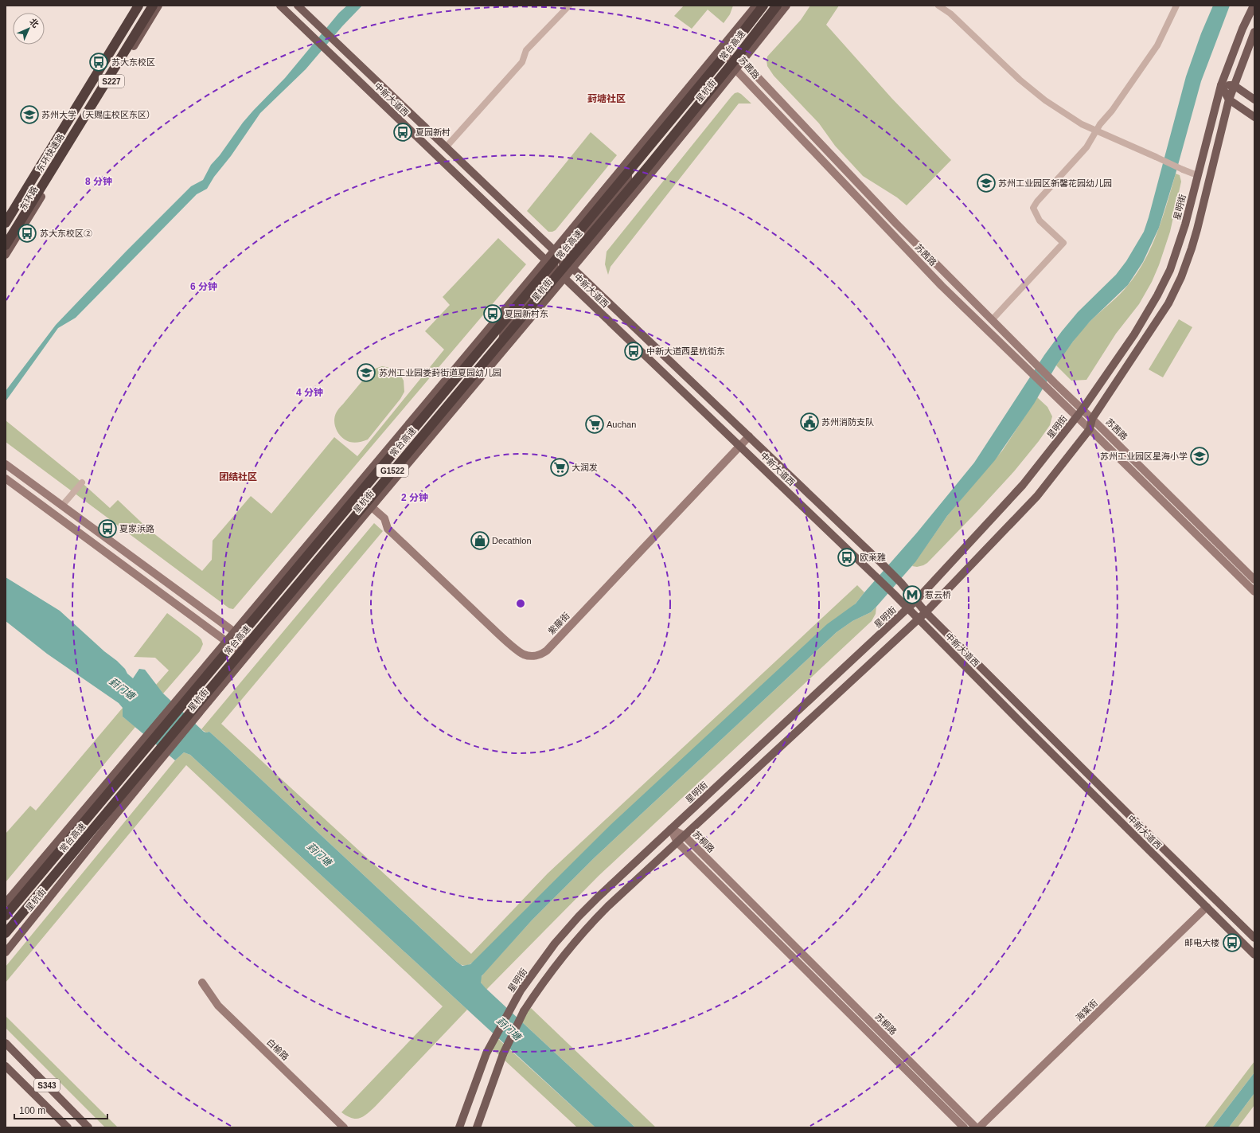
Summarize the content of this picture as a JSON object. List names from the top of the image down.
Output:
{
  "streets": {
    "highway": ["常台高速", "东环快速路", "G1522"],
    "main road": [
      "苏茜路",
      "S227",
      "星杭街",
      "中新大道西",
      "东环路",
      "星明街",
      "紫藤街",
      "苏桐路",
      "海棠街",
      "白榆路",
      "S343"
    ]
  },
  "crossings": [
    ["苏茜路", "星杭街"],
    ["苏茜路", "星明街"],
    ["星杭街", "中新大道西"],
    ["星杭街", "紫藤街"],
    ["中新大道西", "星明街"],
    ["中新大道西", "紫藤街"],
    ["中新大道西", "海棠街"],
    ["星明街", "苏桐路"]
  ],
  "districts": ["葑塘社区", "团结社区"],
  "water": ["葑门塘"],
  "places": {
    "bus stop": [
      "苏大东校区",
      "夏园新村",
      "苏大东校区②",
      "夏园新村东",
      "中新大道西星杭街东",
      "夏家浜路",
      "欧莱雅",
      "邮电大楼"
    ],
    "school or university": [
      "苏州大学（天赐庄校区东区）",
      "苏州工业园区新馨花园幼儿园",
      "苏州工业园娄葑街道夏园幼儿园",
      "苏州工业园区星海小学"
    ],
    "public building": ["苏州消防支队"],
    "supermarket": ["Auchan", "大润发"],
    "shop": ["Decathlon"],
    "metro station": ["惹云桥"]
  },
  "scale_bar": "100 m",
  "north": "top right",
  "rings": [
    "8 分钟",
    "6 分钟",
    "4 分钟",
    "2 分钟"
  ]
}
